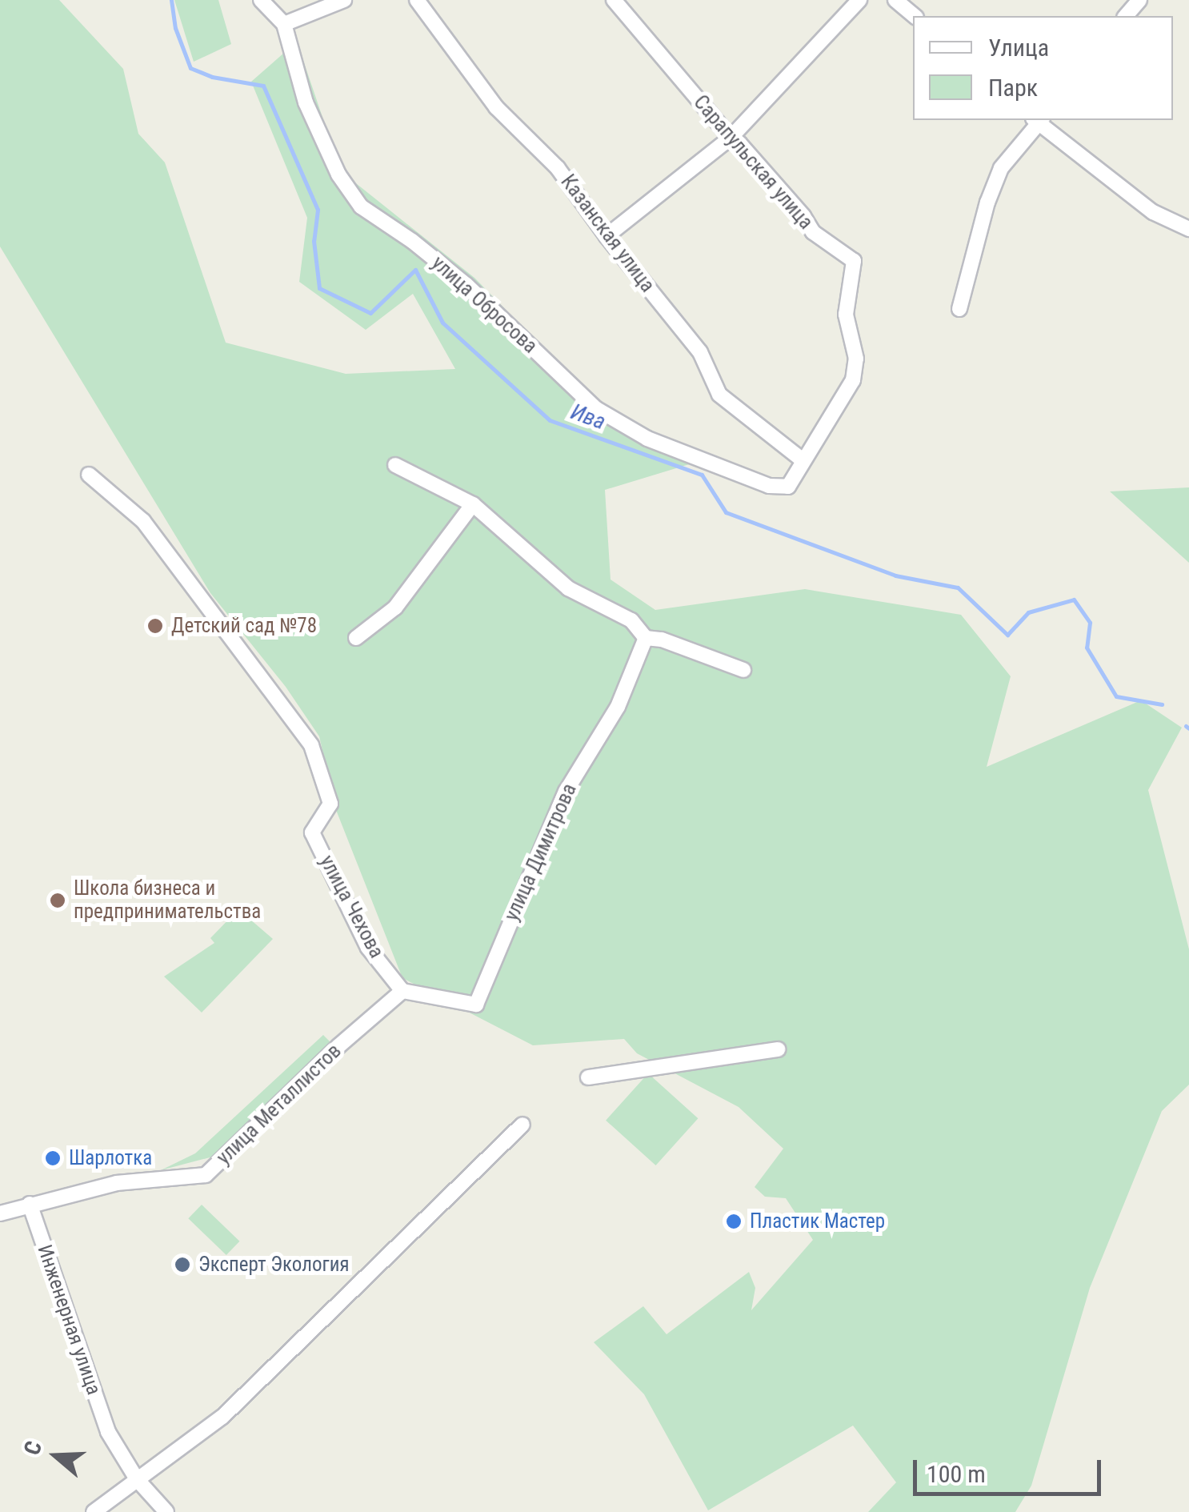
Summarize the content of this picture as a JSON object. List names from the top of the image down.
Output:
{
  "streets": {
    "street": [
      "Сарапульская улица",
      "Казанская улица",
      "улица Обросова",
      "улица Димитрова",
      "улица Чехова",
      "улица Металлистов",
      "Инженерная улица"
    ]
  },
  "crossings": [
    ["Сарапульская улица", "Казанская улица"],
    ["Сарапульская улица", "улица Обросова"],
    ["Казанская улица", "улица Обросова"],
    ["улица Димитрова", "улица Чехова"],
    ["улица Димитрова", "улица Металлистов"],
    ["улица Чехова", "улица Металлистов"],
    ["улица Металлистов", "Инженерная улица"]
  ],
  "water": ["Ива"],
  "places": [
    "Детский сад №78",
    "Школа бизнеса и предпринимательства",
    "Шарлотка",
    "Пластик Мастер",
    "Эксперт Экология"
  ],
  "legend": ["Улица", "Парк"],
  "scale_bar": "100 m",
  "north": "left"
}
